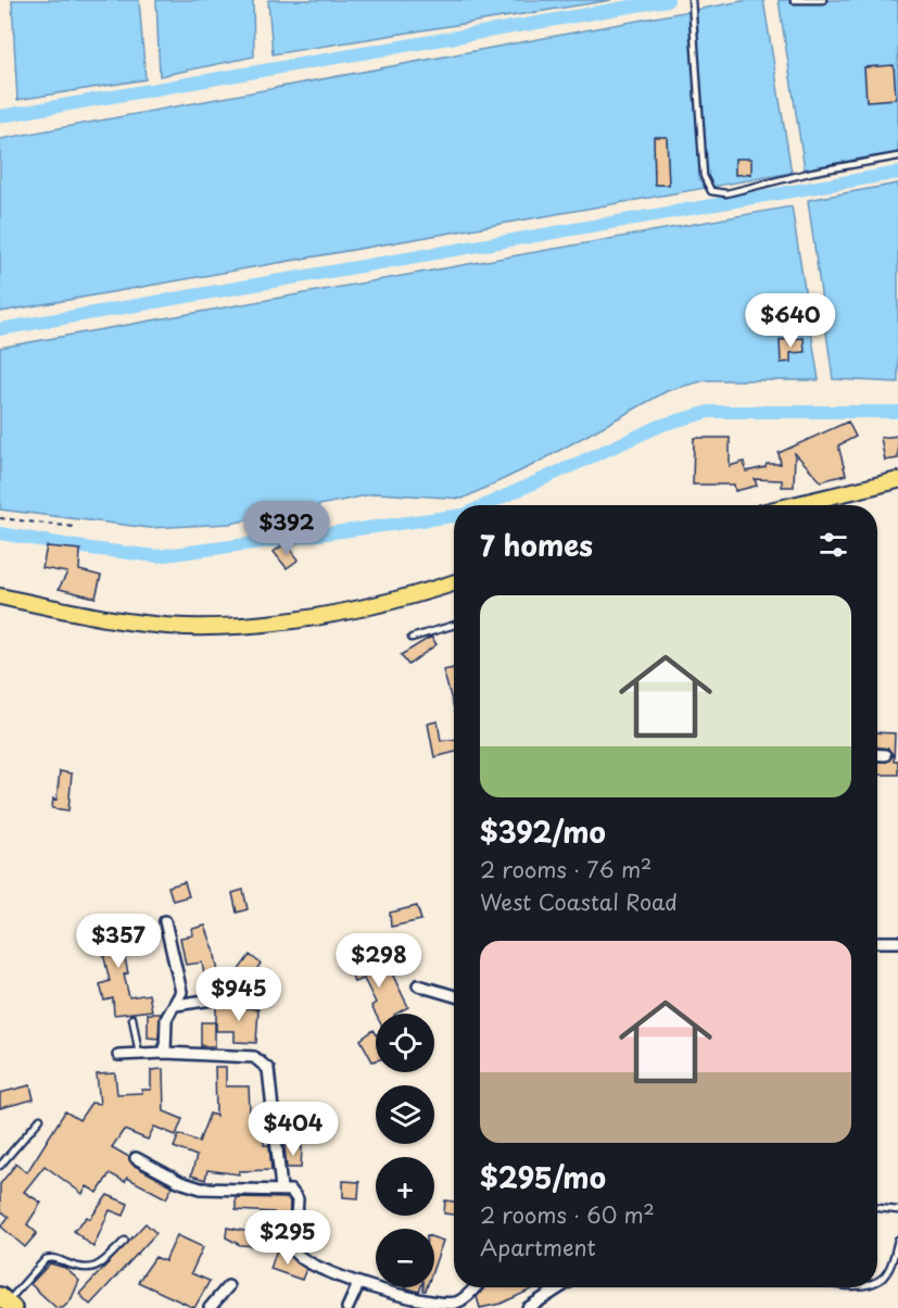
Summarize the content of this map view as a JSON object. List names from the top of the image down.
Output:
{
  "page": {
    "price": [
      "$640",
      "$392",
      "$357",
      "$298",
      "$945",
      "$404",
      "$295"
    ],
    "heading": "7 homes",
    "list": [
      {
        "name": "$392/mo",
        "note": "2 rooms · 76 m² · West Coastal Road"
      },
      {
        "name": "$295/mo",
        "note": "2 rooms · 60 m² · Apartment"
      }
    ],
    "map_buttons": ["+", "−"]
  }
}
